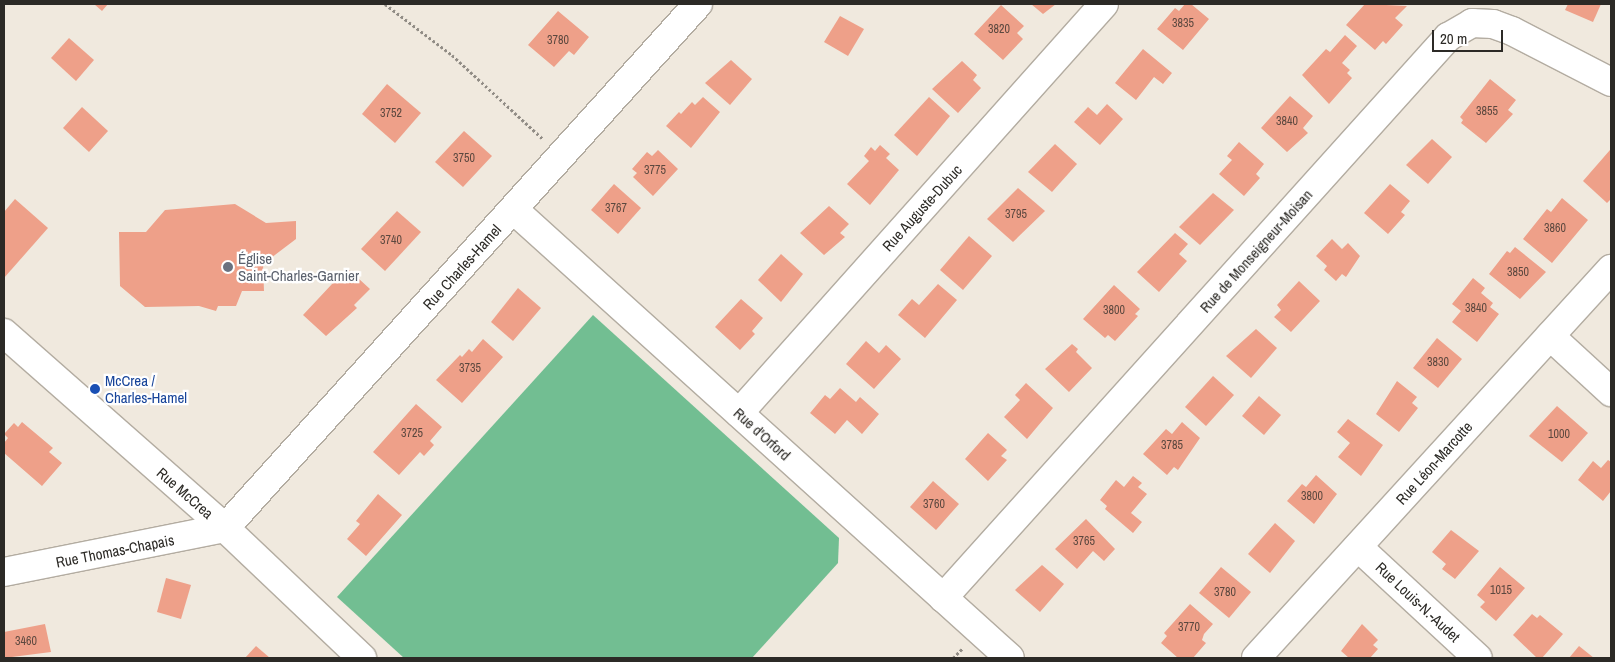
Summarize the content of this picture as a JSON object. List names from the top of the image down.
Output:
{
  "streets": {
    "street": [
      "Rue Auguste-Dubuc",
      "Rue de Monseigneur-Moisan",
      "Rue Charles-Hamel",
      "Rue d'Orford",
      "Rue Léon-Marcotte",
      "Rue McCrea",
      "Rue Thomas-Chapais",
      "Rue Louis-N.-Audet"
    ]
  },
  "crossings": [
    ["Rue Auguste-Dubuc", "Rue d'Orford"],
    ["Rue de Monseigneur-Moisan", "Rue d'Orford"],
    ["Rue Charles-Hamel", "Rue d'Orford"],
    ["Rue Charles-Hamel", "Rue McCrea"],
    ["Rue Charles-Hamel", "Rue Thomas-Chapais"],
    ["Rue Léon-Marcotte", "Rue Louis-N.-Audet"],
    ["Rue McCrea", "Rue Thomas-Chapais"]
  ],
  "places": ["Église Saint-Charles-Garnier", "McCrea / Charles-Hamel"],
  "house_numbers": [
    "3835",
    "3820",
    "3780",
    "3855",
    "3752",
    "3840",
    "3750",
    "3775",
    "3767",
    "3795",
    "3860",
    "3740",
    "3850",
    "3840",
    "3800",
    "3830",
    "3735",
    "3725",
    "1000",
    "3785",
    "3800",
    "3760",
    "3765",
    "1015",
    "3780",
    "3770",
    "3460"
  ],
  "scale_bar": "20 m"
}
